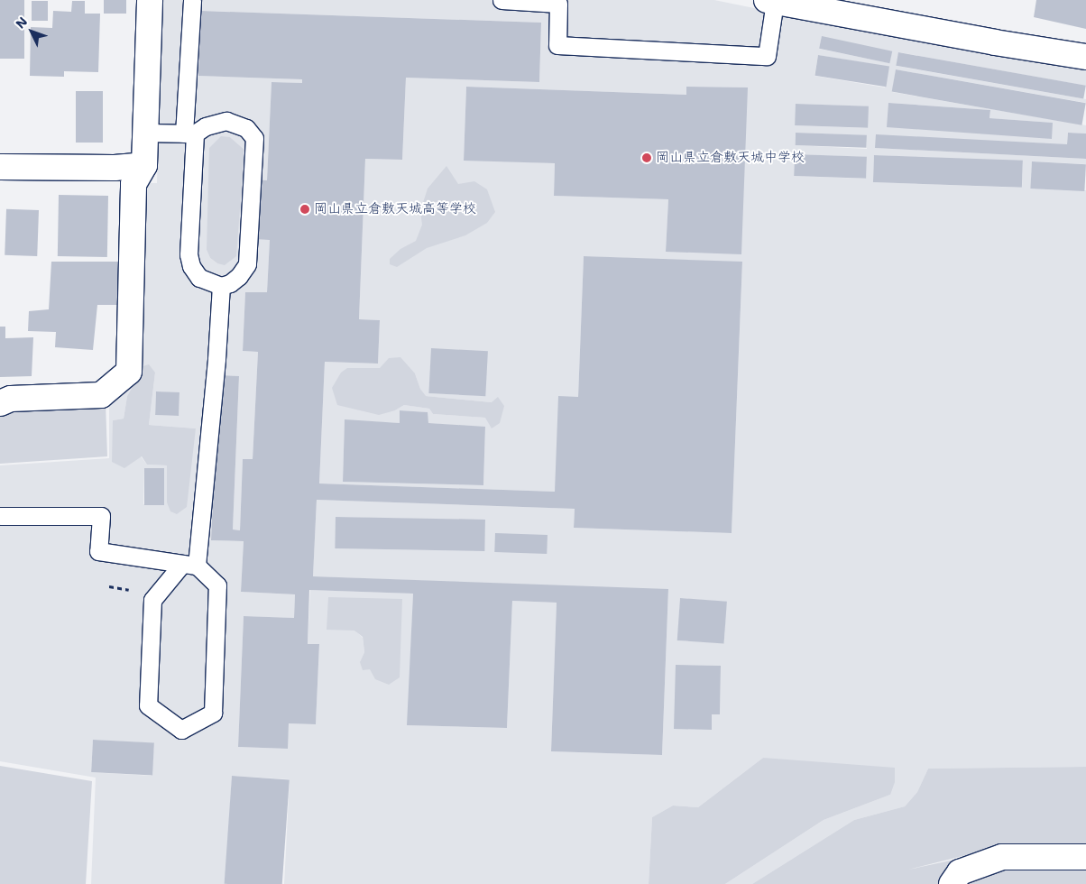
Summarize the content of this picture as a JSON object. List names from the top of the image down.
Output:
{
  "places": ["岡山県立倉敷天城中学校", "岡山県立倉敷天城高等学校"],
  "north": "top left"
}
